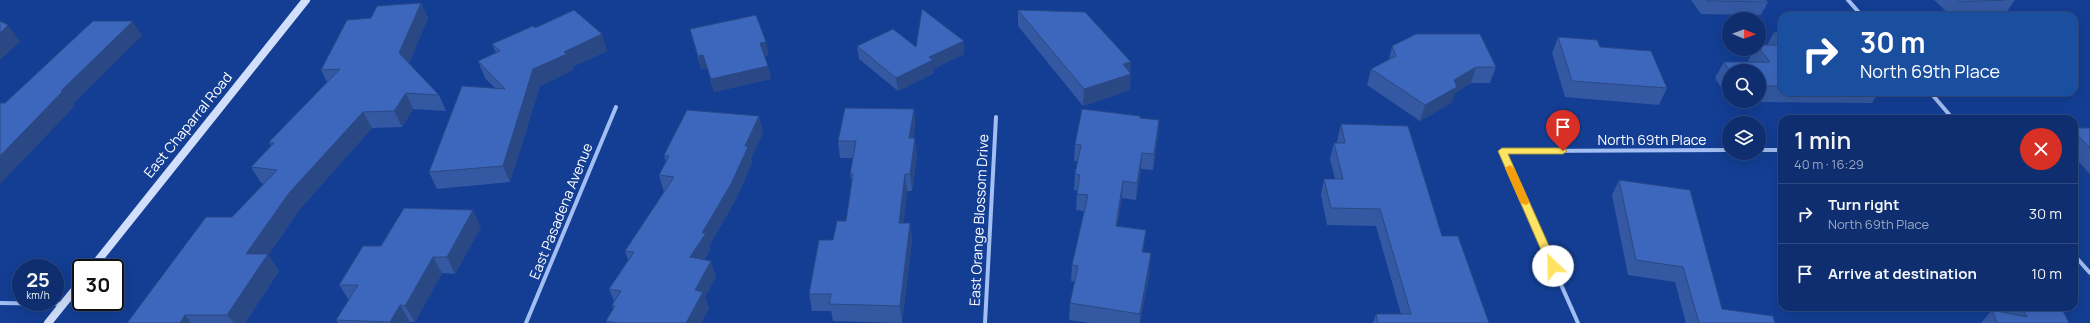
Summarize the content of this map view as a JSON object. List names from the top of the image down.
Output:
{
  "streets": {
    "main road": ["East Chaparral Road"],
    "street": ["North 69th Place", "East Pasadena Avenue", "East Orange Blossom Drive"]
  },
  "north": "right",
  "page": {
    "turn": ["30 m", "North 69th Place"],
    "heading": ["1 min", "40 m · 16:29"],
    "list": [
      {
        "name": "Turn right",
        "note": "North 69th Place",
        "value": "30 m"
      },
      {
        "name": "Arrive at destination",
        "value": "10 m"
      }
    ],
    "speed": "25 km/h",
    "limit": "30"
  }
}
